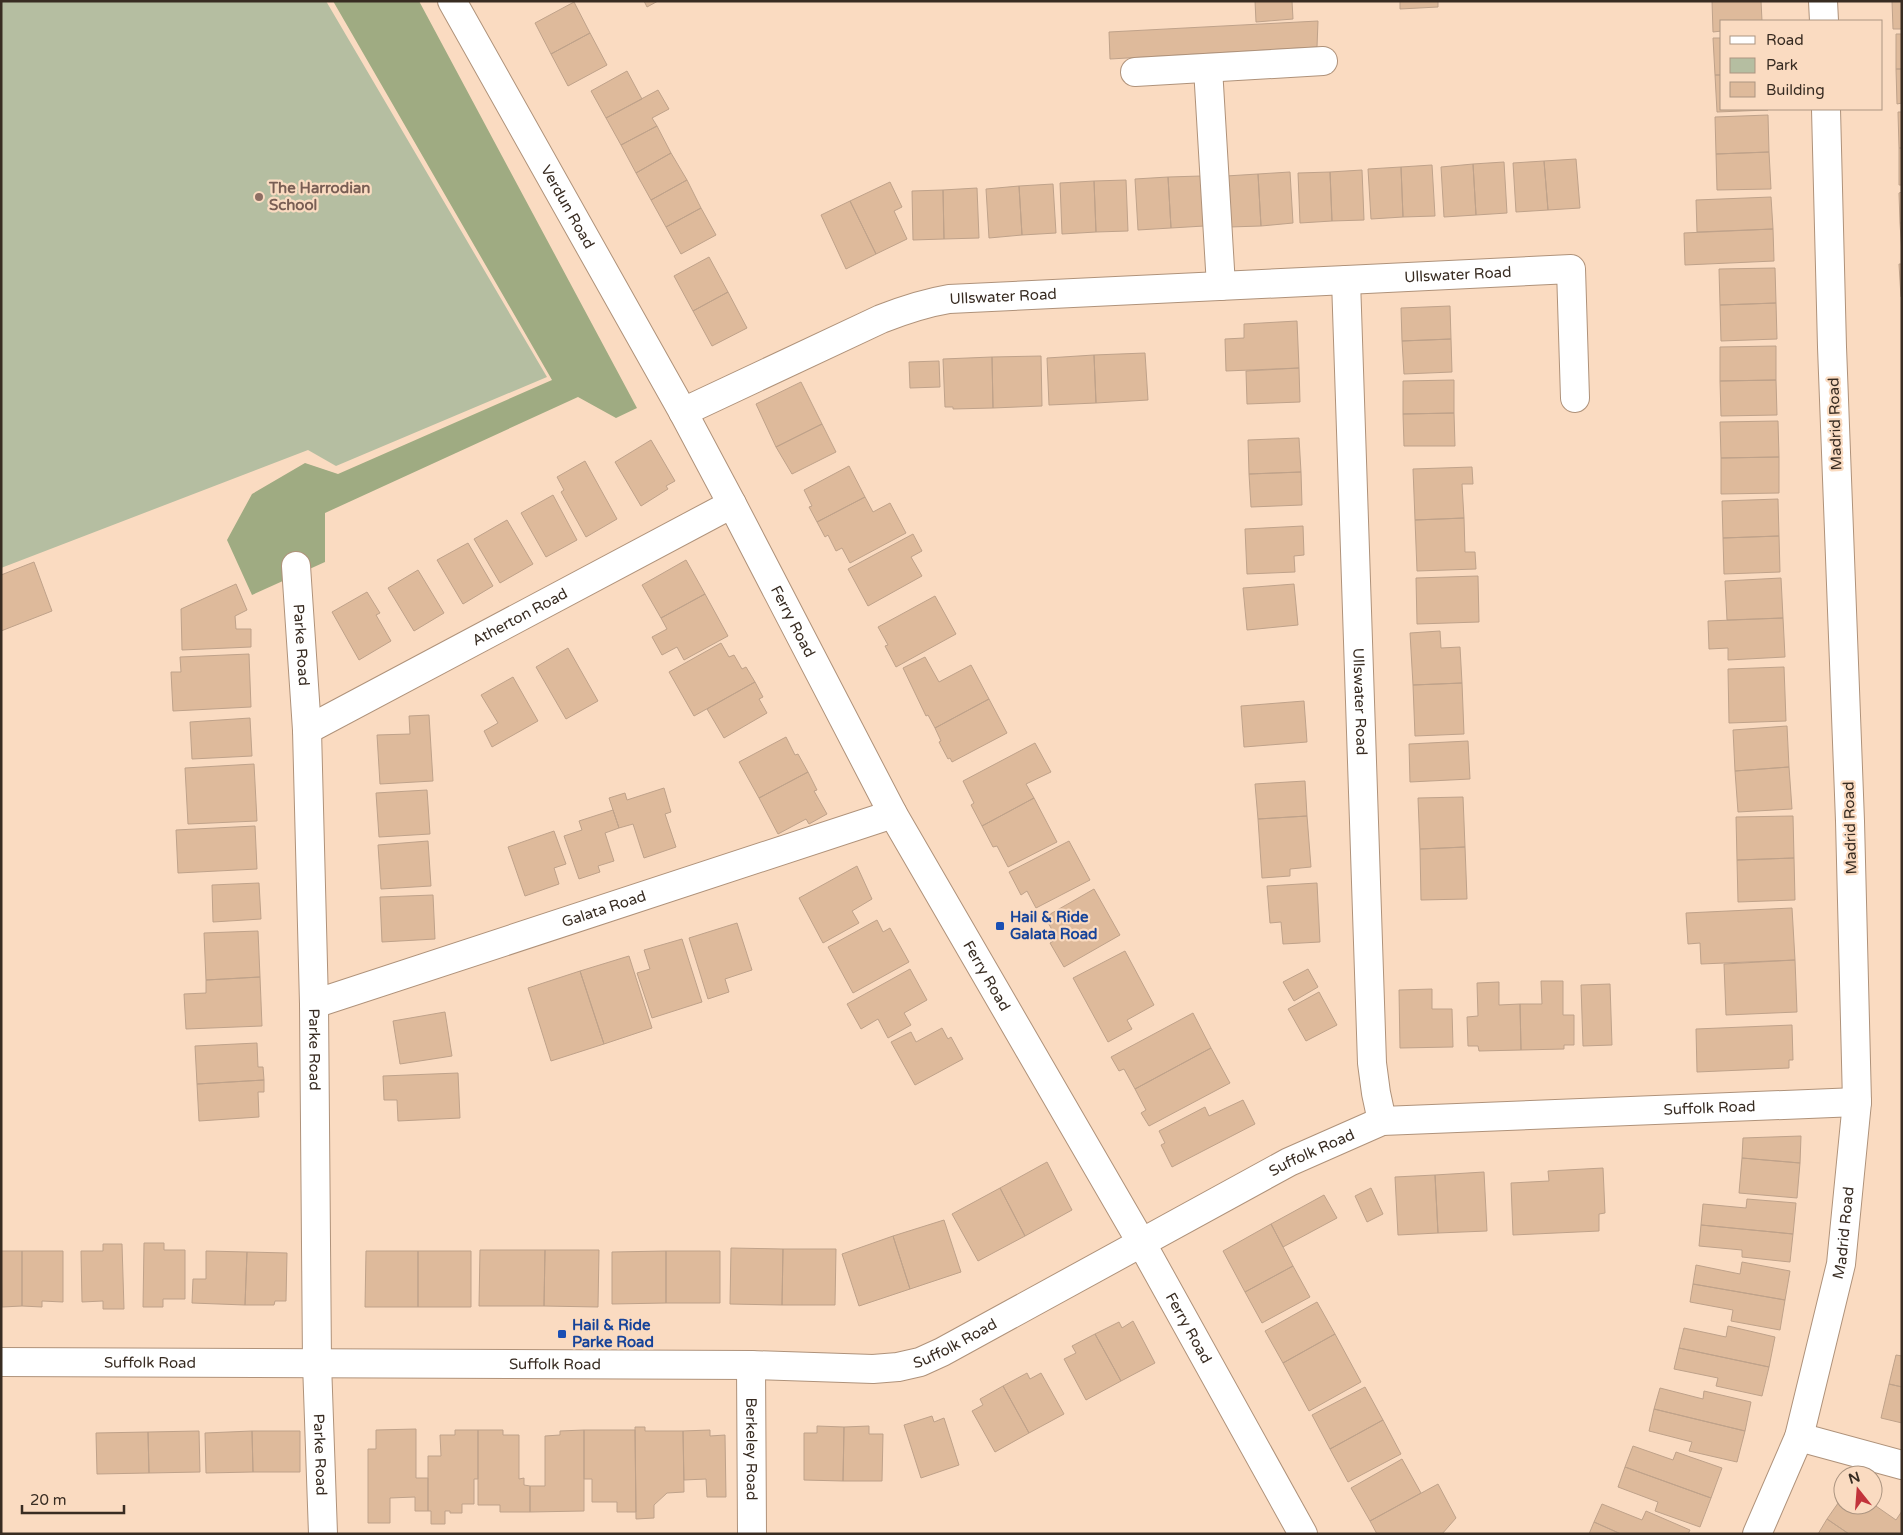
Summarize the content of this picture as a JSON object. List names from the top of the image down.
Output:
{
  "streets": {
    "street": [
      "Verdun Road",
      "Ullswater Road",
      "Madrid Road",
      "Atherton Road",
      "Ferry Road",
      "Parke Road",
      "Galata Road",
      "Suffolk Road",
      "Berkeley Road"
    ]
  },
  "crossings": [
    ["Verdun Road", "Ullswater Road"],
    ["Verdun Road", "Ferry Road"],
    ["Ullswater Road", "Ferry Road"],
    ["Ullswater Road", "Suffolk Road"],
    ["Madrid Road", "Suffolk Road"],
    ["Atherton Road", "Ferry Road"],
    ["Atherton Road", "Parke Road"],
    ["Ferry Road", "Galata Road"],
    ["Ferry Road", "Suffolk Road"],
    ["Parke Road", "Galata Road"],
    ["Parke Road", "Suffolk Road"],
    ["Suffolk Road", "Berkeley Road"]
  ],
  "places": {
    "other": ["The Harrodian School"],
    "transit": ["Hail & Ride Galata Road", "Hail & Ride Parke Road"]
  },
  "legend": ["Road", "Park", "Building"],
  "scale_bar": "20 m",
  "north": "top"
}
